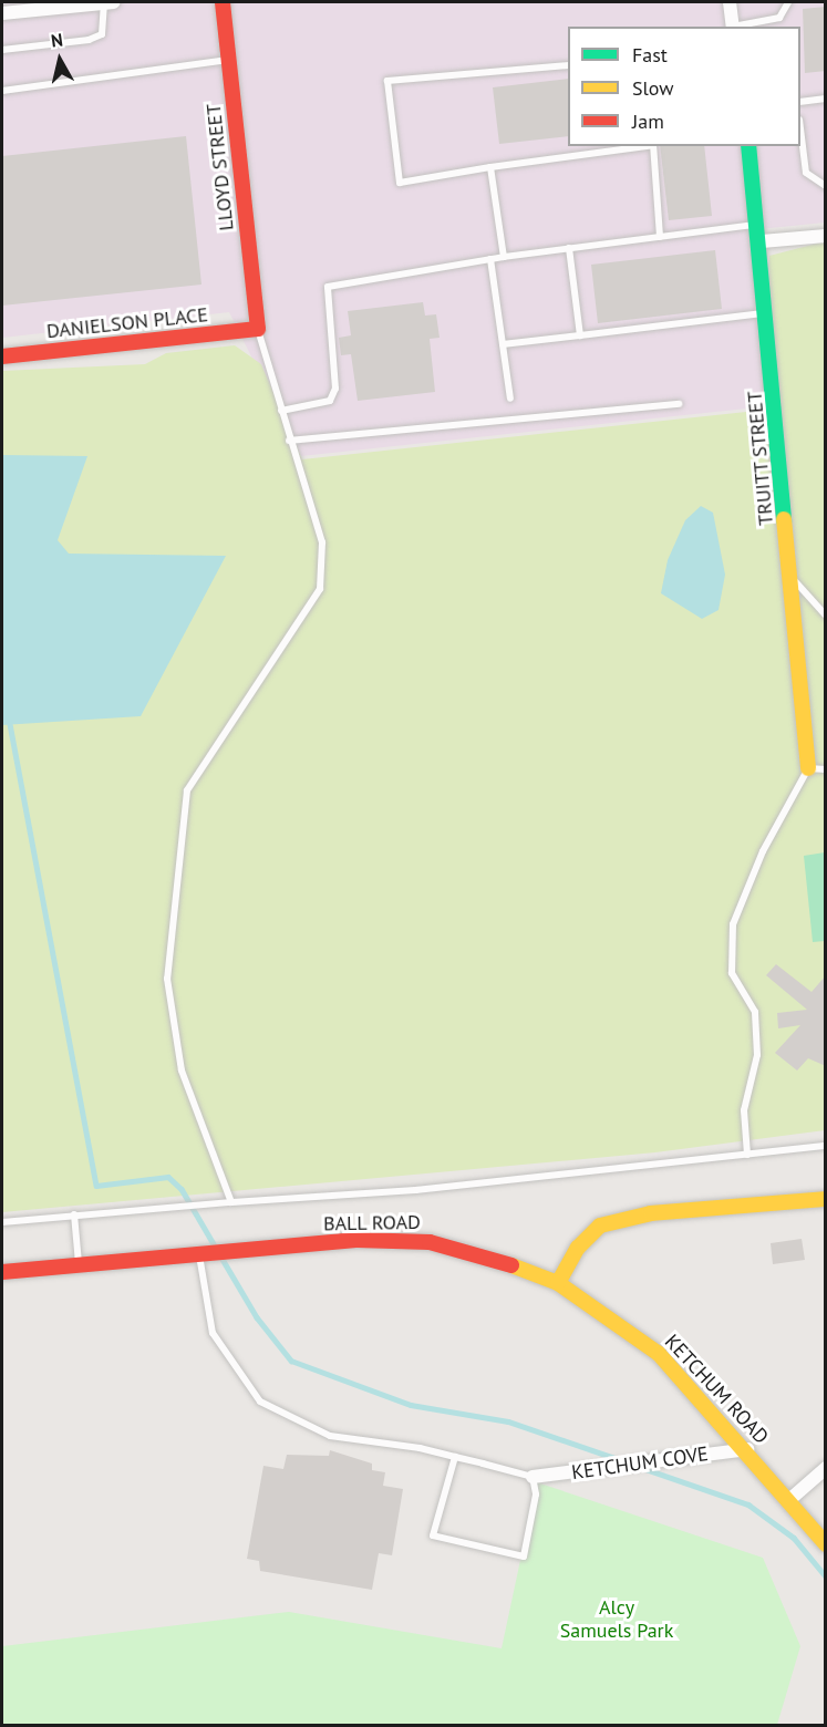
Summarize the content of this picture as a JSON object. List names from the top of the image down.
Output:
{
  "streets": {
    "street": [
      "LLOYD STREET",
      "DANIELSON PLACE",
      "TRUITT STREET",
      "BALL ROAD",
      "KETCHUM ROAD",
      "KETCHUM COVE"
    ]
  },
  "crossings": [
    ["LLOYD STREET", "DANIELSON PLACE"],
    ["BALL ROAD", "KETCHUM ROAD"],
    ["KETCHUM ROAD", "KETCHUM COVE"]
  ],
  "parks": ["Alcy Samuels Park"],
  "legend": ["Fast", "Slow", "Jam"],
  "north": "top"
}
